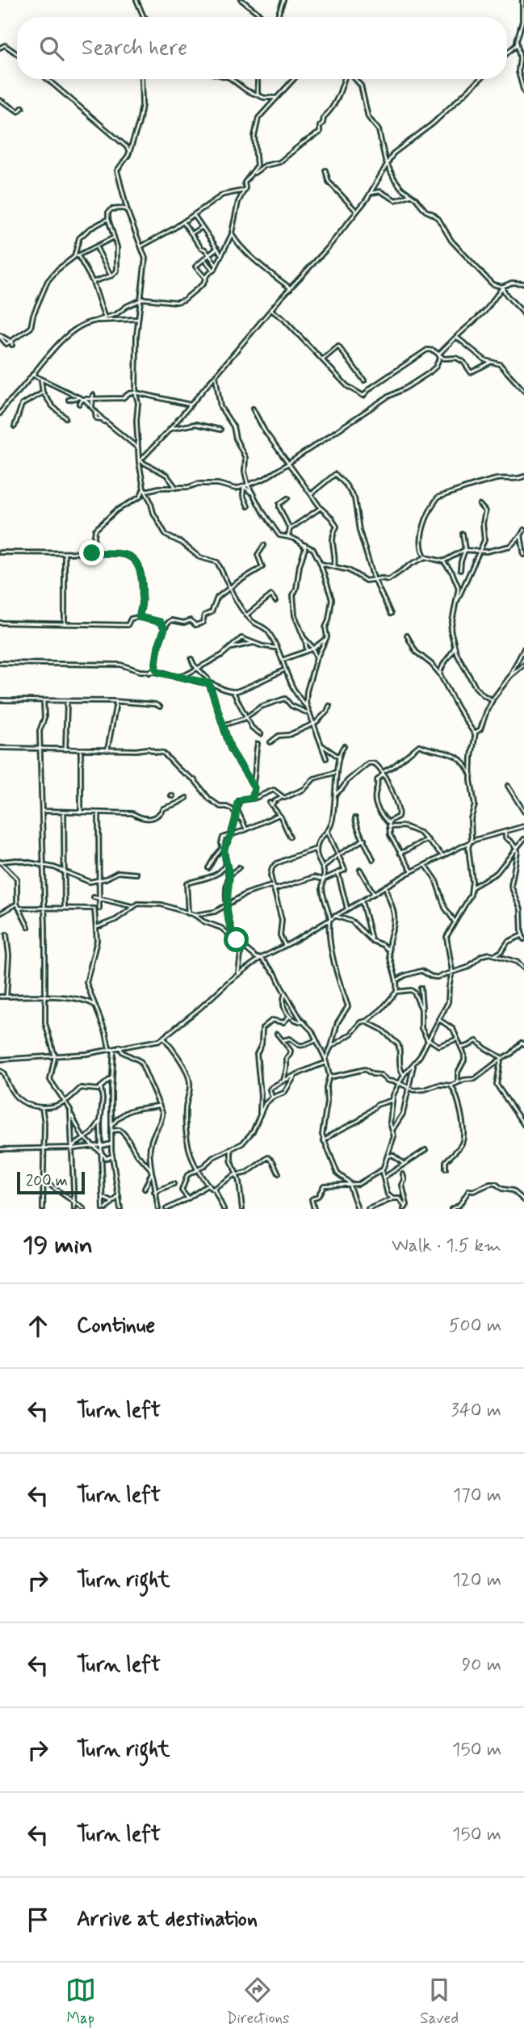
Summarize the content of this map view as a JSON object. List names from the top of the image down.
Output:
{
  "scale_bar": "200 m",
  "page": {
    "search": "Search here",
    "scale": "200 m",
    "heading": ["19 min", "Walk · 1.5 km"],
    "list": [
      ["Continue", "500 m"],
      ["Turn left", "340 m"],
      ["Turn left", "170 m"],
      ["Turn right", "120 m"],
      ["Turn left", "90 m"],
      ["Turn right", "150 m"],
      ["Turn left", "150 m"],
      "Arrive at destination"
    ],
    "nav": ["Map", "Directions", "Saved"]
  }
}
